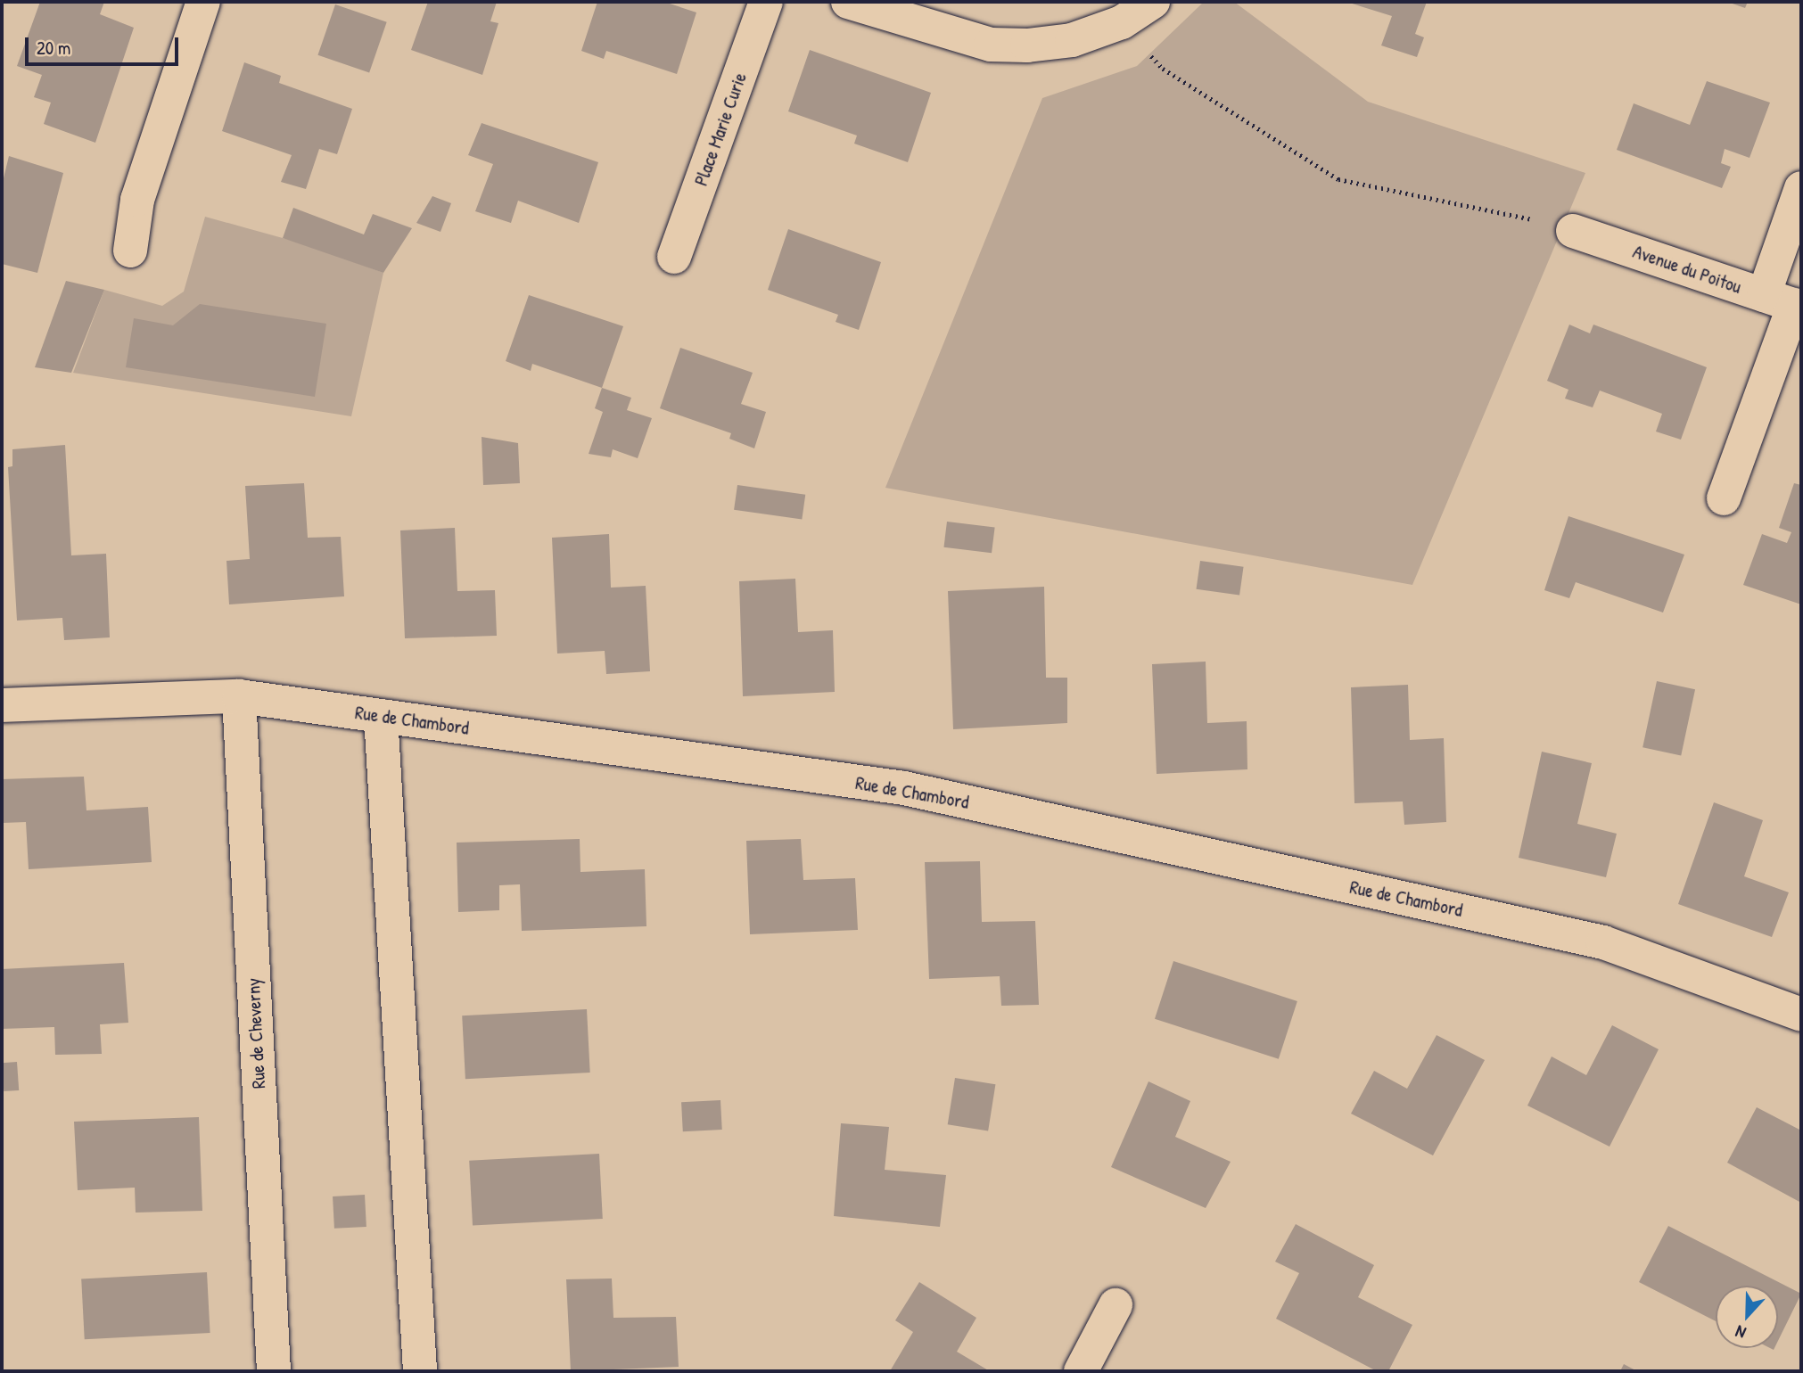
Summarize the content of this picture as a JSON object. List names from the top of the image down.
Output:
{
  "streets": {
    "street": [
      "Place Marie Curie",
      "Avenue du Poitou",
      "Rue de Chambord",
      "Rue de Cheverny"
    ]
  },
  "crossings": [
    ["Rue de Chambord", "Rue de Cheverny"]
  ],
  "scale_bar": "20 m",
  "north": "bottom"
}
